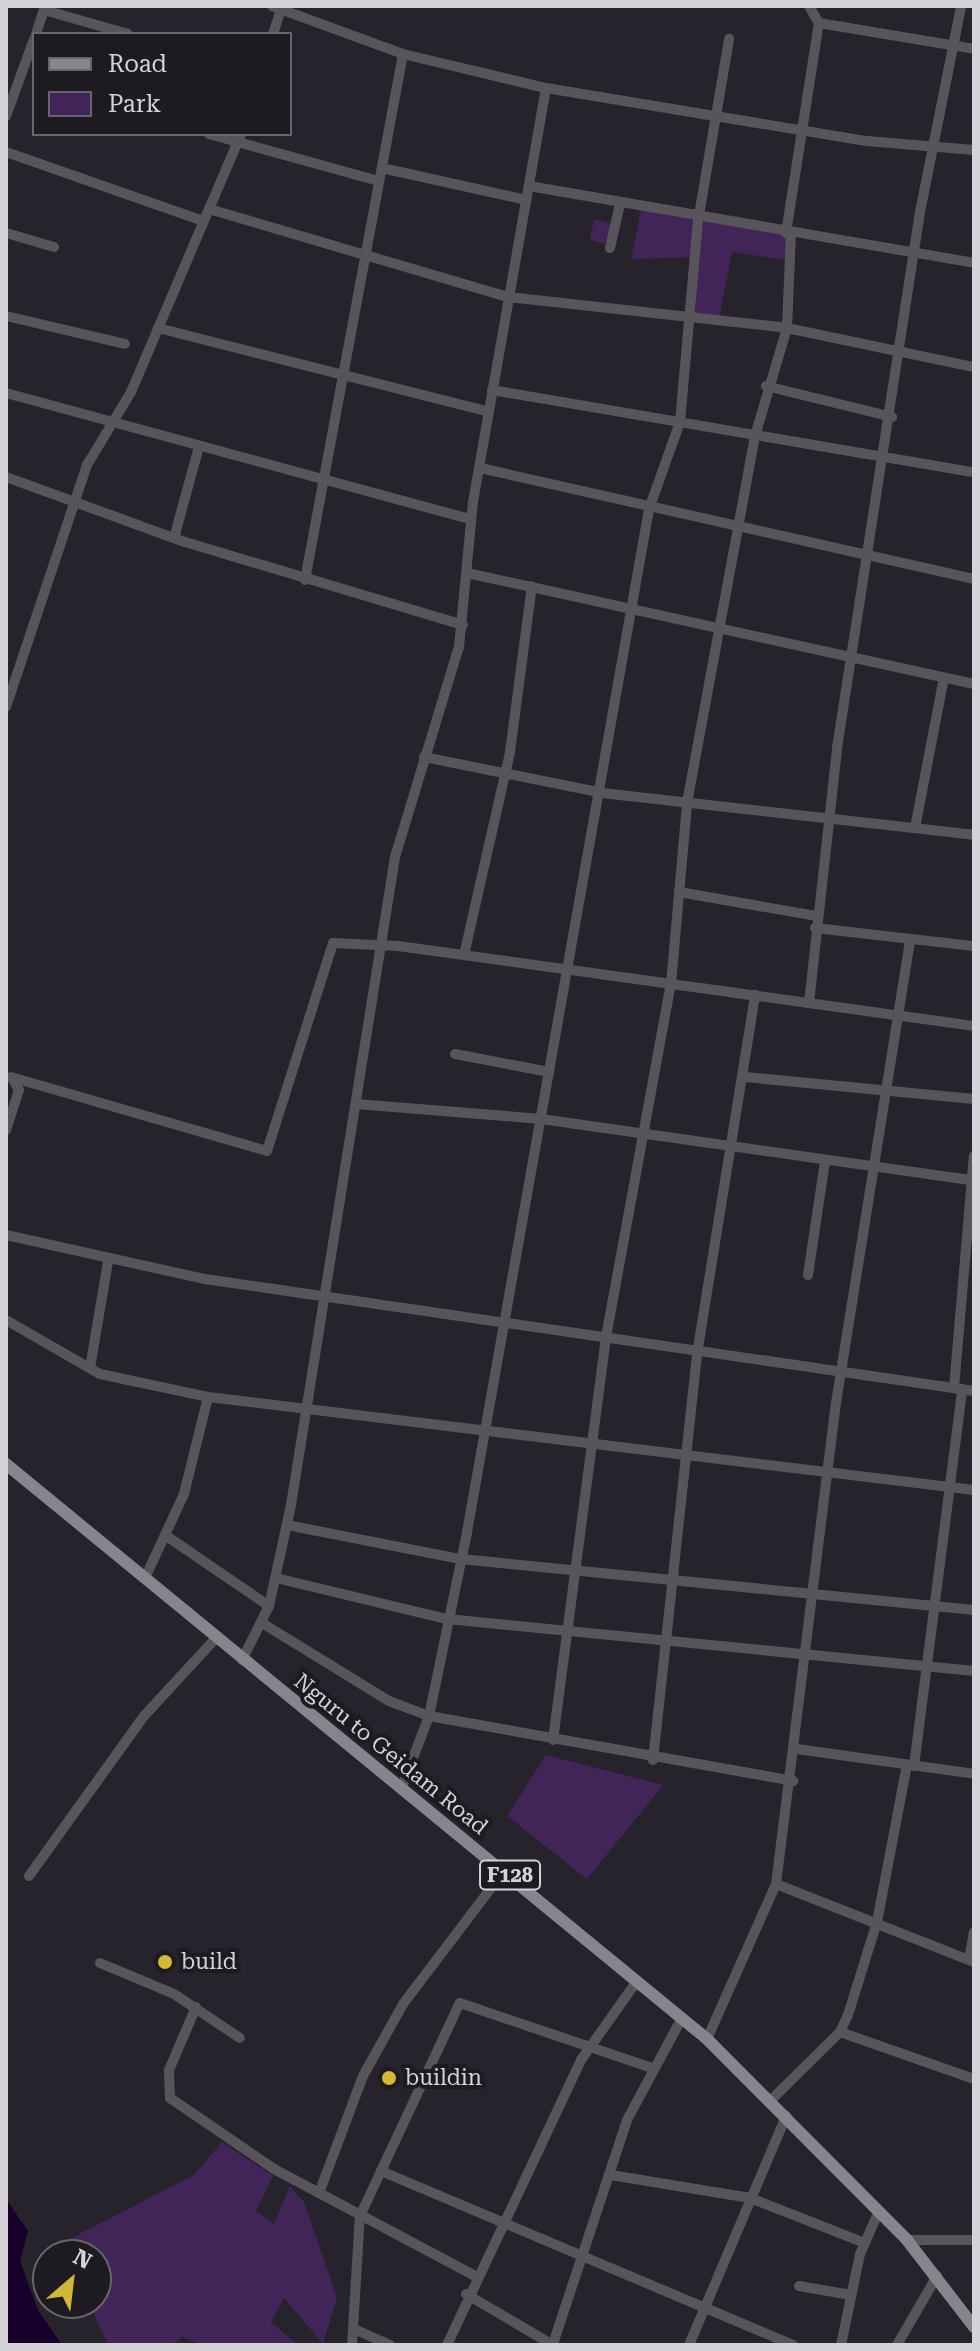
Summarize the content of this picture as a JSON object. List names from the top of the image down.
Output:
{
  "streets": {
    "main road": ["Nguru to Geidam Road", "F128"]
  },
  "places": ["build", "buildin"],
  "legend": ["Road", "Park"],
  "north": "top right"
}
